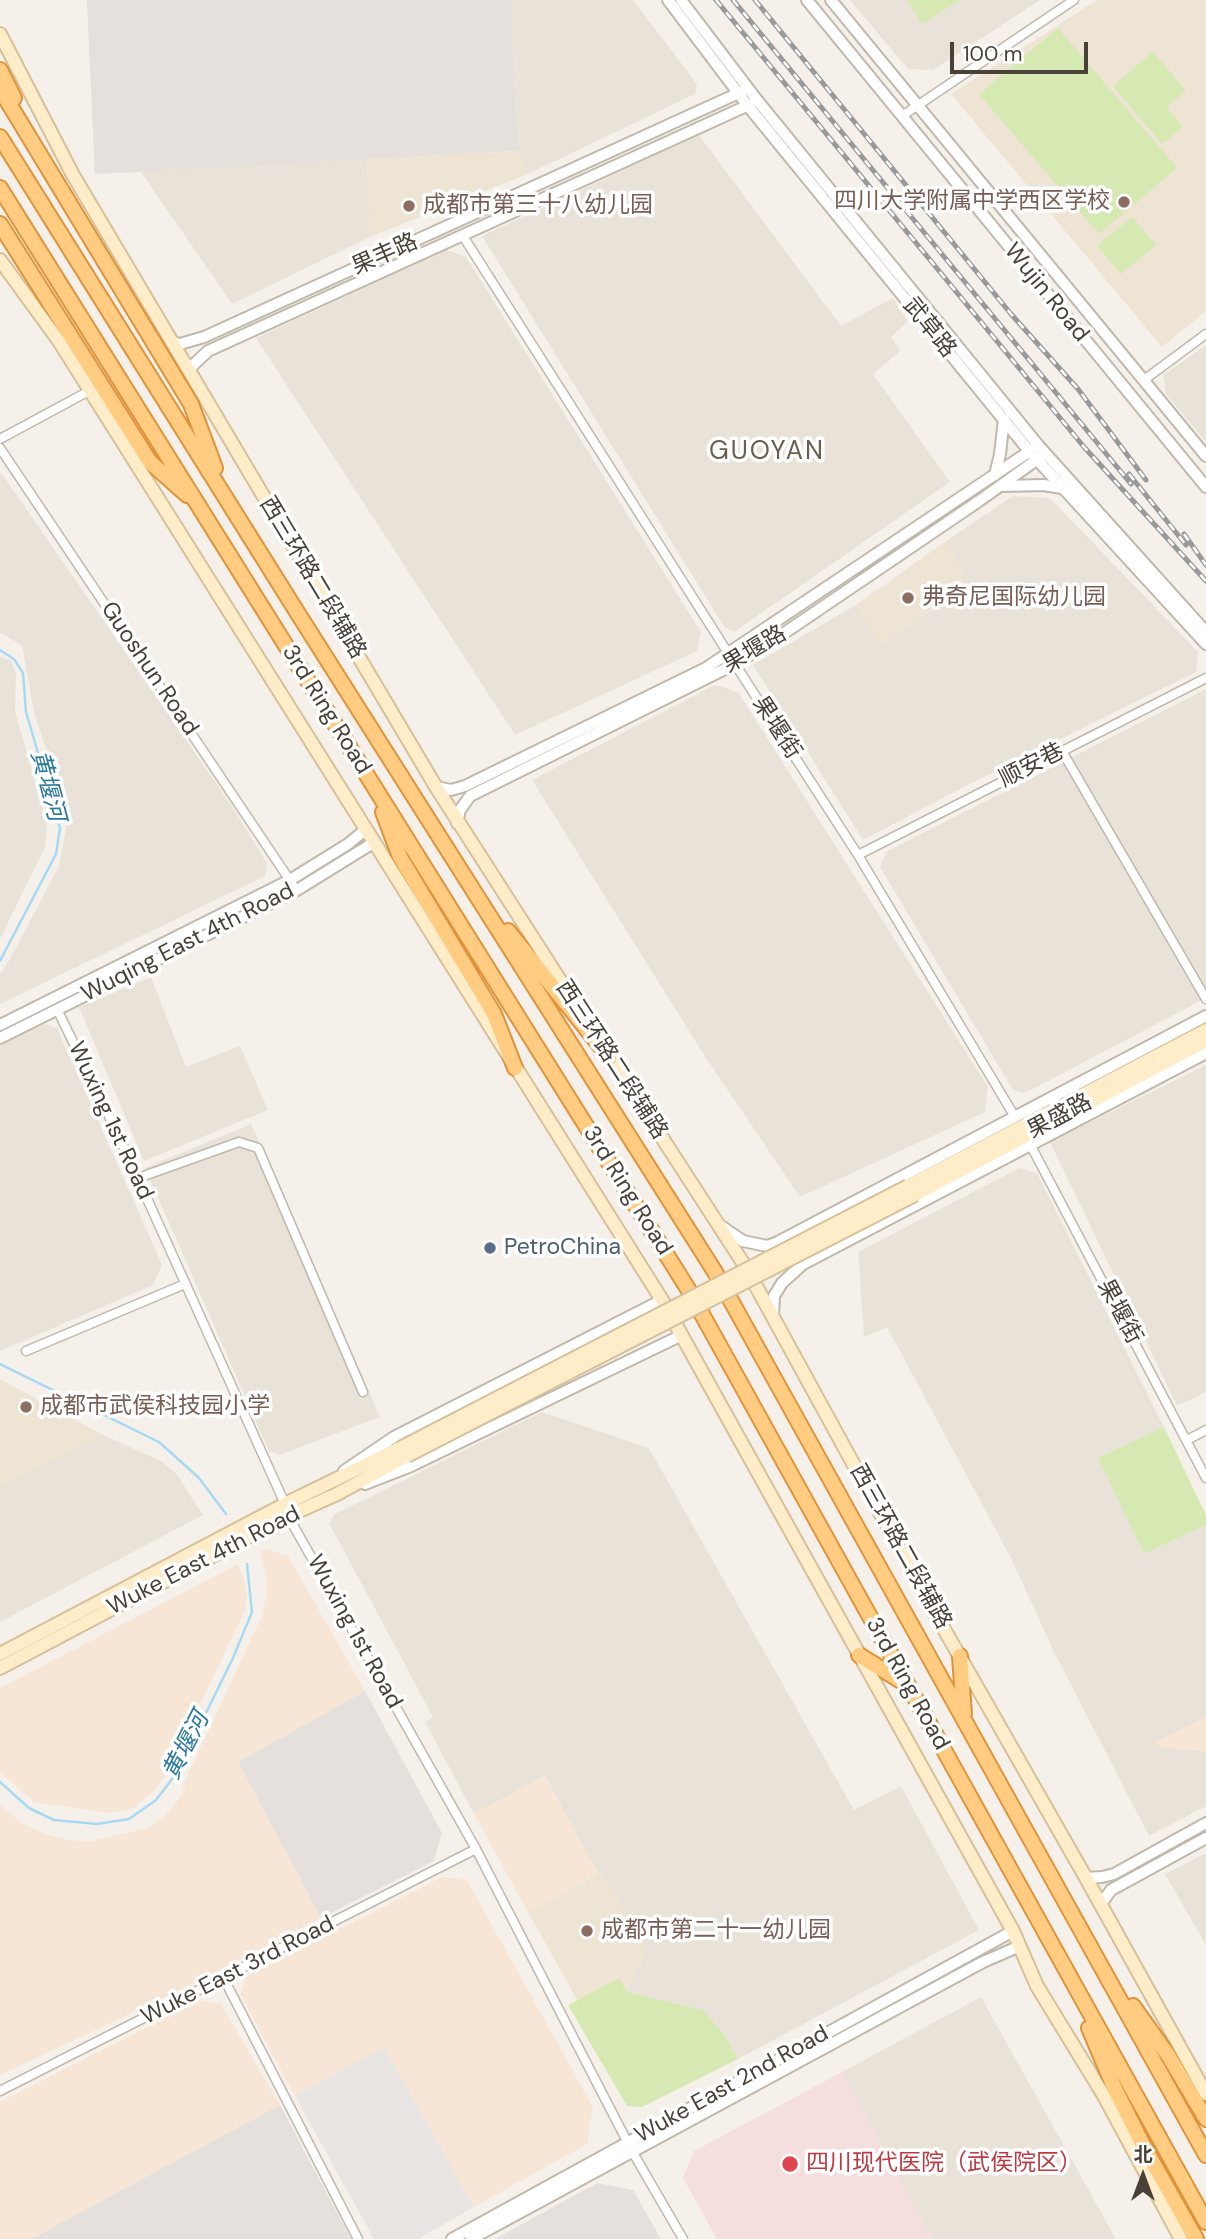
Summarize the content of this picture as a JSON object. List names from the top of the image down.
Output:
{
  "streets": {
    "highway": ["3rd Ring Road"],
    "main road": ["西三环路二段辅路", "果盛路", "Wuke East 4th Road"],
    "street": [
      "果丰路",
      "Wujin Road",
      "武草路",
      "果堰路",
      "Guoshun Road",
      "果堰街",
      "顺安巷",
      "Wuqing East 4th Road",
      "Wuxing 1st Road",
      "Wuke East 3rd Road",
      "Wuke East 2nd Road"
    ]
  },
  "crossings": [
    ["果丰路", "武草路"],
    ["果丰路", "西三环路二段辅路"],
    ["果丰路", "果堰街"],
    ["武草路", "果堰路"],
    ["西三环路二段辅路", "果堰路"],
    ["果堰路", "果堰街"],
    ["Guoshun Road", "Wuqing East 4th Road"],
    ["果堰街", "顺安巷"],
    ["Wuqing East 4th Road", "Wuxing 1st Road"],
    ["果盛路", "Wuke East 4th Road"],
    ["Wuxing 1st Road", "Wuke East 4th Road"],
    ["Wuxing 1st Road", "Wuke East 3rd Road"],
    ["Wuxing 1st Road", "Wuke East 2nd Road"]
  ],
  "districts": ["GUOYAN"],
  "water": ["黄堰河"],
  "places": [
    "四川大学附属中学西区学校",
    "成都市第三十八幼儿园",
    "弗奇尼国际幼儿园",
    "PetroChina",
    "成都市武侯科技园小学",
    "成都市第二十一幼儿园",
    "四川现代医院（武侯院区）"
  ],
  "scale_bar": "100 m",
  "north": "top"
}
